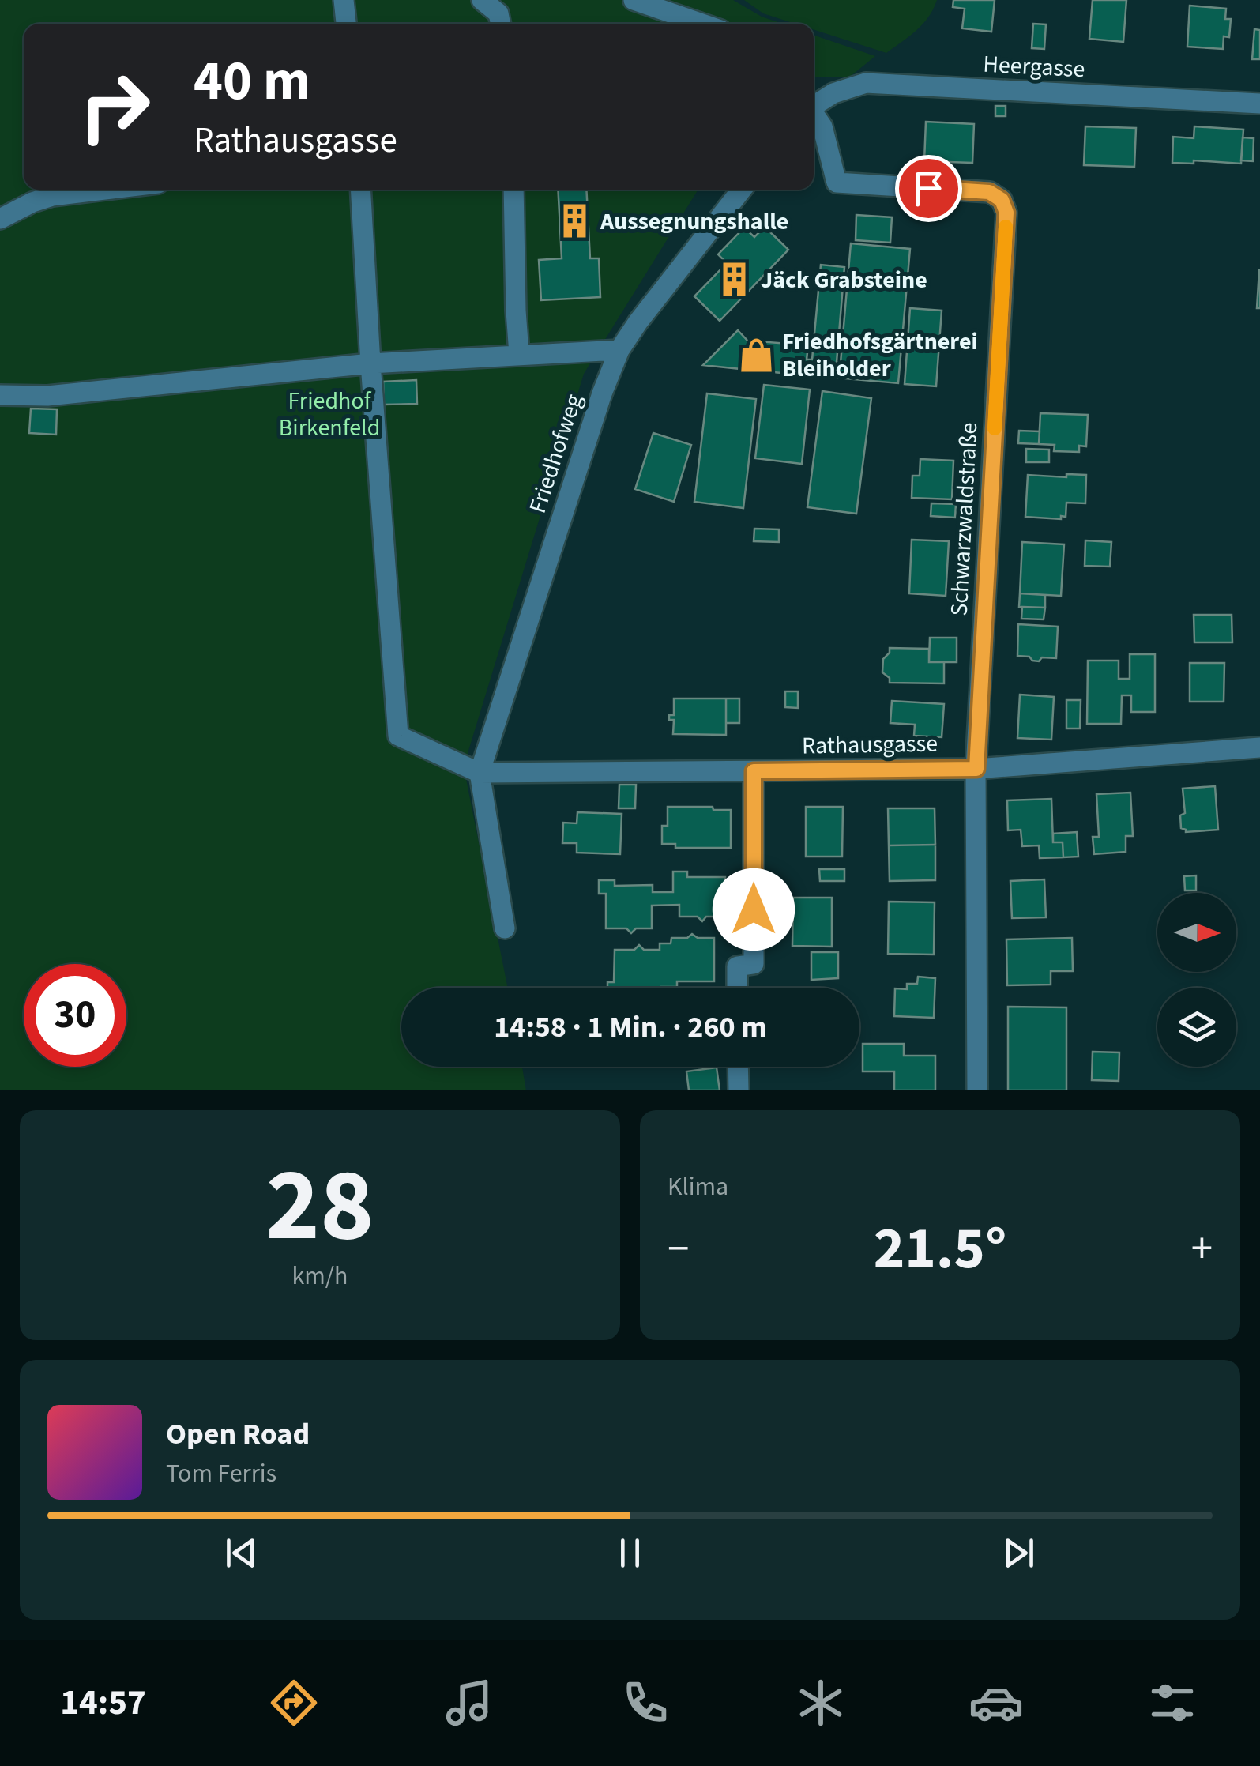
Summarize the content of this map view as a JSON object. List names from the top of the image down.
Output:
{
  "streets": {
    "street": [
      "Heergasse",
      "Friedhofweg",
      "Schwarzwaldstraße",
      "Rathausgasse"
    ]
  },
  "crossings": [
    ["Friedhofweg", "Rathausgasse"],
    ["Schwarzwaldstraße", "Rathausgasse"]
  ],
  "parks": ["Friedhof Birkenfeld"],
  "places": {
    "building": ["Aussegnungshalle", "Jäck Grabsteine"],
    "shop": ["Friedhofsgärtnerei Bleiholder"]
  },
  "north": "right",
  "page": {
    "turn": ["40 m", "Rathausgasse"],
    "limit": "30",
    "trip": "14:58 · 1 Min. · 260 m",
    "tile": [
      ["28", "km/h"],
      "Klima"
    ],
    "heat": ["−", "21.5°", "+"],
    "song": ["Open Road", "Tom Ferris"],
    "tabs": "14:57"
  }
}
